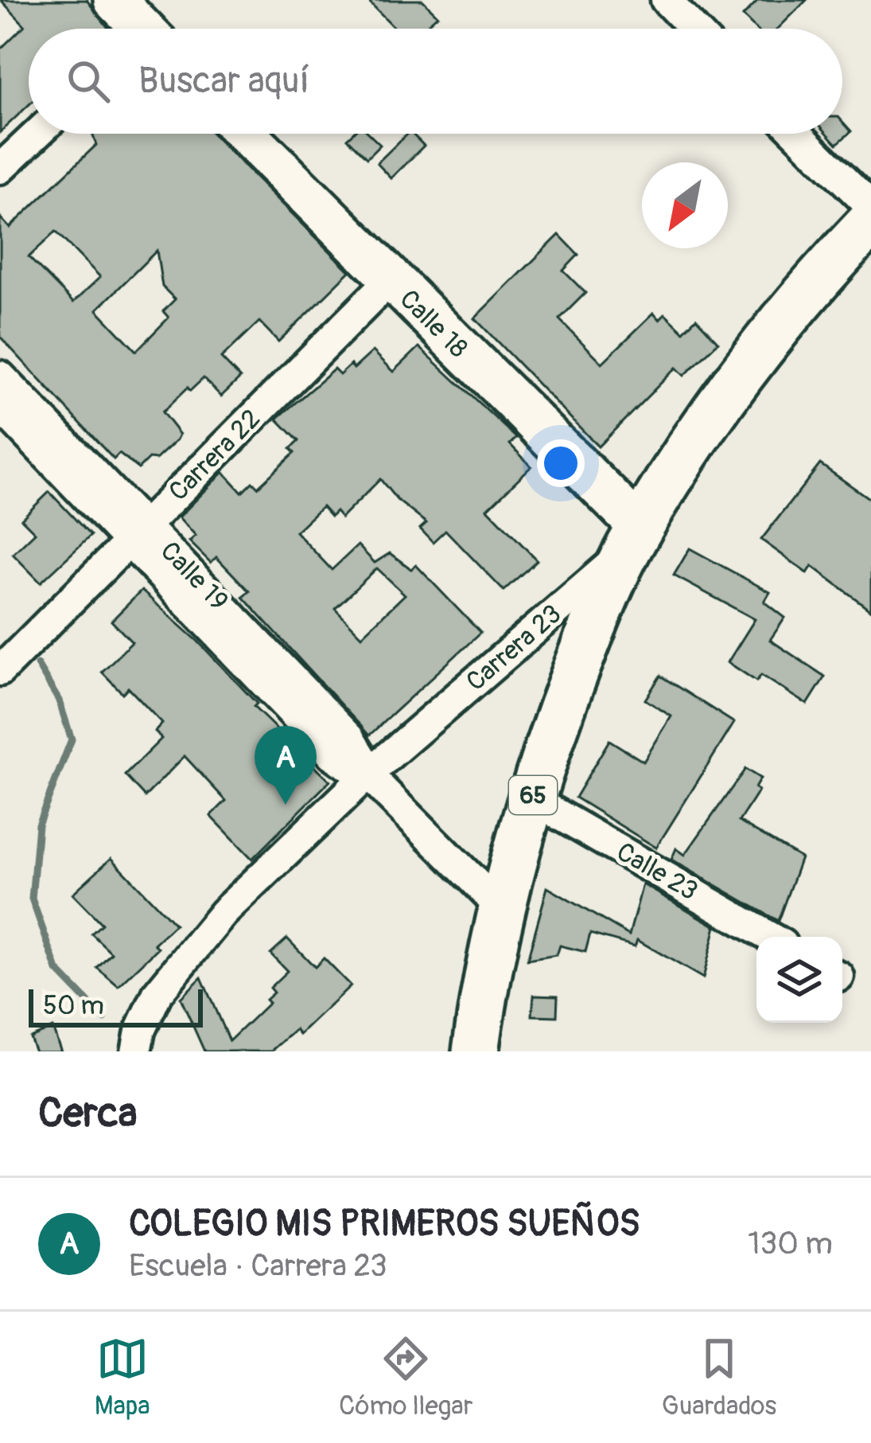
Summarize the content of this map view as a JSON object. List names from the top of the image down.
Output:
{
  "streets": {
    "main road": ["Carrera 23", "65"],
    "street": [
      "Calle 18",
      "Carrera 22",
      "Calle 19",
      "Calle 23"
    ]
  },
  "crossings": [
    ["Calle 18", "Carrera 22"],
    ["Calle 18", "Carrera 23"],
    ["Calle 18", "65"],
    ["Carrera 22", "Calle 19"],
    ["Calle 19", "Carrera 23"],
    ["Calle 19", "65"],
    ["Carrera 23", "65"],
    ["65", "Calle 23"]
  ],
  "scale_bar": "50 m",
  "north": "bottom left",
  "page": {
    "search": "Buscar aquí",
    "pins": "A",
    "scale": "50 m",
    "heading": "Cerca",
    "list": [
      {
        "mark": "A",
        "name": "COLEGIO MIS PRIMEROS SUEÑOS",
        "note": "Escuela · Carrera 23",
        "value": "130 m"
      }
    ],
    "nav": ["Mapa", "Cómo llegar", "Guardados"]
  }
}
